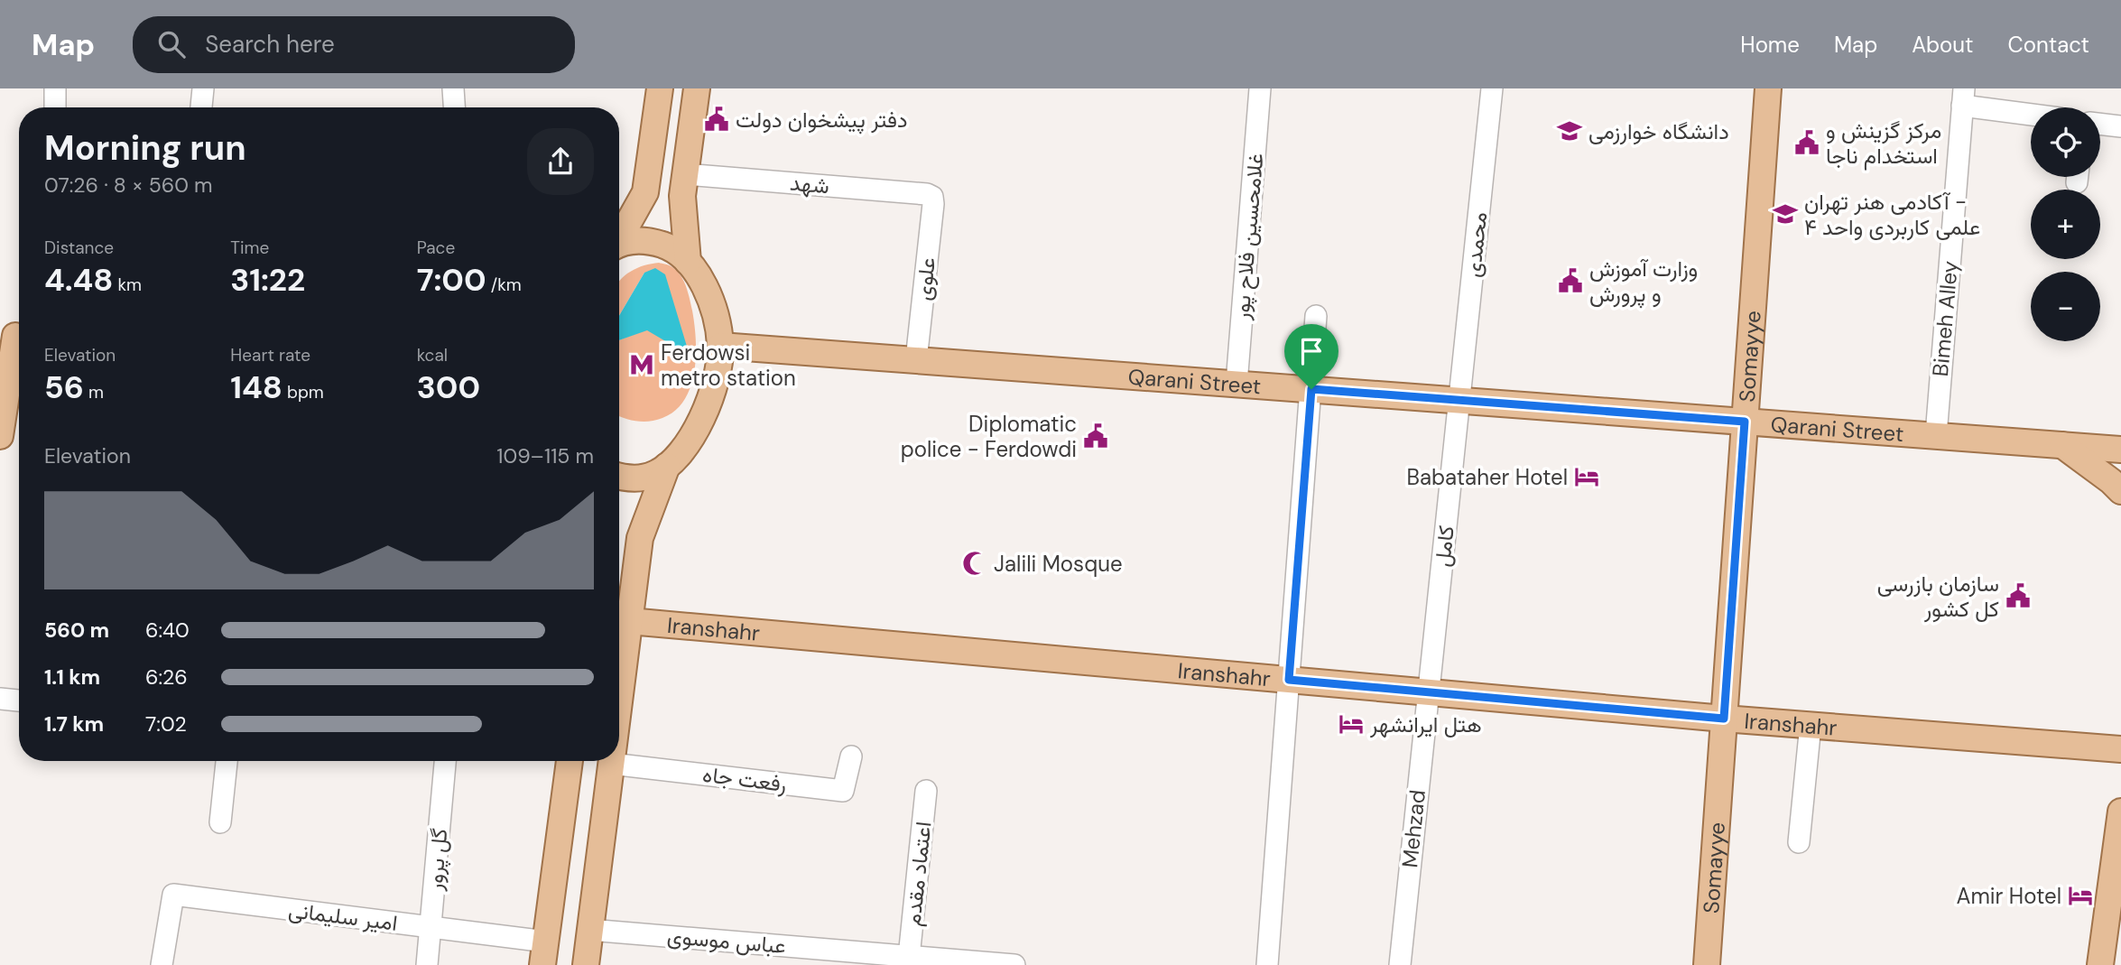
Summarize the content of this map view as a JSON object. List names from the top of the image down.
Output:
{
  "streets": {
    "main road": ["Somayye", "Qarani Street", "Iranshahr"],
    "street": [
      "شهد",
      "غلامحسین فلاح‌ پور",
      "محمدی",
      "علوی",
      "Bimeh Alley",
      "کامل",
      "رفعت جاه",
      "Mehzad",
      "گل پرور",
      "اعتماد مقدم",
      "امیر سلیمانی",
      "عباس موسوی"
    ]
  },
  "crossings": [
    ["شهد", "علوی"],
    ["غلامحسین فلاح‌ پور", "Qarani Street"],
    ["محمدی", "Qarani Street"],
    ["محمدی", "کامل"],
    ["علوی", "Qarani Street"],
    ["Bimeh Alley", "Qarani Street"],
    ["Somayye", "Qarani Street"],
    ["Somayye", "Iranshahr"],
    ["Qarani Street", "کامل"],
    ["کامل", "Iranshahr"],
    ["کامل", "Mehzad"],
    ["Iranshahr", "Mehzad"],
    ["گل پرور", "امیر سلیمانی"],
    ["اعتماد مقدم", "عباس موسوی"]
  ],
  "places": {
    "public building": [
      "دفتر پیشخوان دولت",
      "مرکز گزینش و استخدام ناجا",
      "وزارت آموزش و پرورش",
      "Diplomatic police - Ferdowdi",
      "سازمان بازرسی کل کشور"
    ],
    "school or university": ["دانشگاه خوارزمی", "آکادمی هنر تهران - علمی کاربردی واحد ۴"],
    "metro station": ["Ferdowsi metro station"],
    "hotel": ["Babataher Hotel", "هتل ایرانشهر", "Amir Hotel"],
    "mosque": ["Jalili Mosque"]
  },
  "page": {
    "header": "Map",
    "search": "Search here",
    "nav": [
      "Home",
      "Map",
      "About",
      "Contact"
    ],
    "map_buttons": ["+", "−"],
    "heading": ["Morning run", "07:26 · 8 × 560 m"],
    "stats": [
      ["Distance", "4.48 km"],
      ["Time", "31:22"],
      ["Pace", "7:00 /km"],
      ["Elevation", "56 m"],
      ["Heart rate", "148 bpm"],
      ["kcal", "300"]
    ],
    "chart": ["Elevation", "109–115 m"],
    "list": [
      {
        "name": "560 m",
        "note": "6:40"
      },
      {
        "name": "1.1 km",
        "note": "6:26"
      },
      {
        "name": "1.7 km",
        "note": "7:02"
      }
    ]
  }
}
